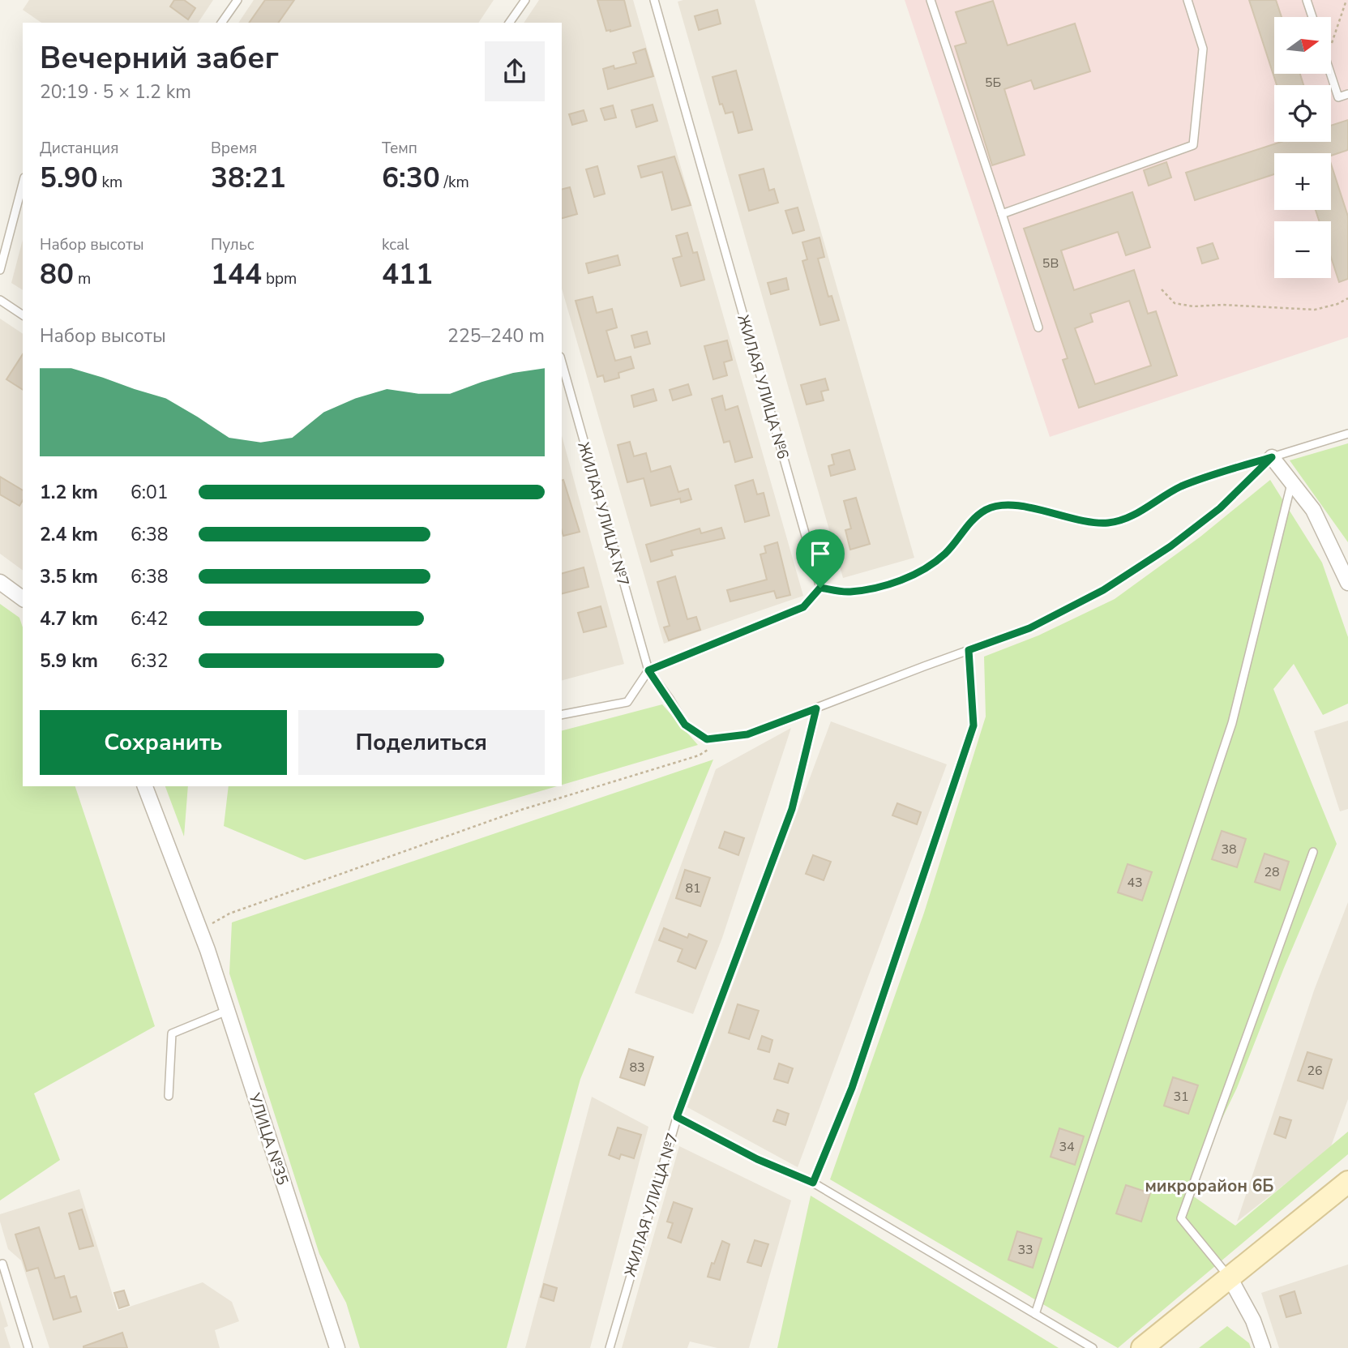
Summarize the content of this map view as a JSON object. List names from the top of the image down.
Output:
{
  "streets": {
    "street": ["УЛИЦА №35"],
    "lane": ["ЖИЛАЯ УЛИЦА №6", "ЖИЛАЯ УЛИЦА №7"]
  },
  "districts": ["микрорайон 6Б"],
  "house_numbers": [
    "5Б",
    "5В",
    "38",
    "28",
    "43",
    "81",
    "83",
    "26",
    "31",
    "34",
    "33"
  ],
  "north": "right",
  "page": {
    "map_buttons": ["+", "−"],
    "heading": ["Вечерний забег", "20:19 · 5 × 1.2 km"],
    "stats": [
      ["Дистанция", "5.90 km"],
      ["Время", "38:21"],
      ["Темп", "6:30 /km"],
      ["Набор высоты", "80 m"],
      ["Пульс", "144 bpm"],
      ["kcal", "411"]
    ],
    "chart": ["Набор высоты", "225–240 m"],
    "list": [
      {
        "name": "1.2 km",
        "note": "6:01"
      },
      {
        "name": "2.4 km",
        "note": "6:38"
      },
      {
        "name": "3.5 km",
        "note": "6:38"
      },
      {
        "name": "4.7 km",
        "note": "6:42"
      },
      {
        "name": "5.9 km",
        "note": "6:32"
      }
    ],
    "buttons": ["Сохранить", "Поделиться"]
  }
}
